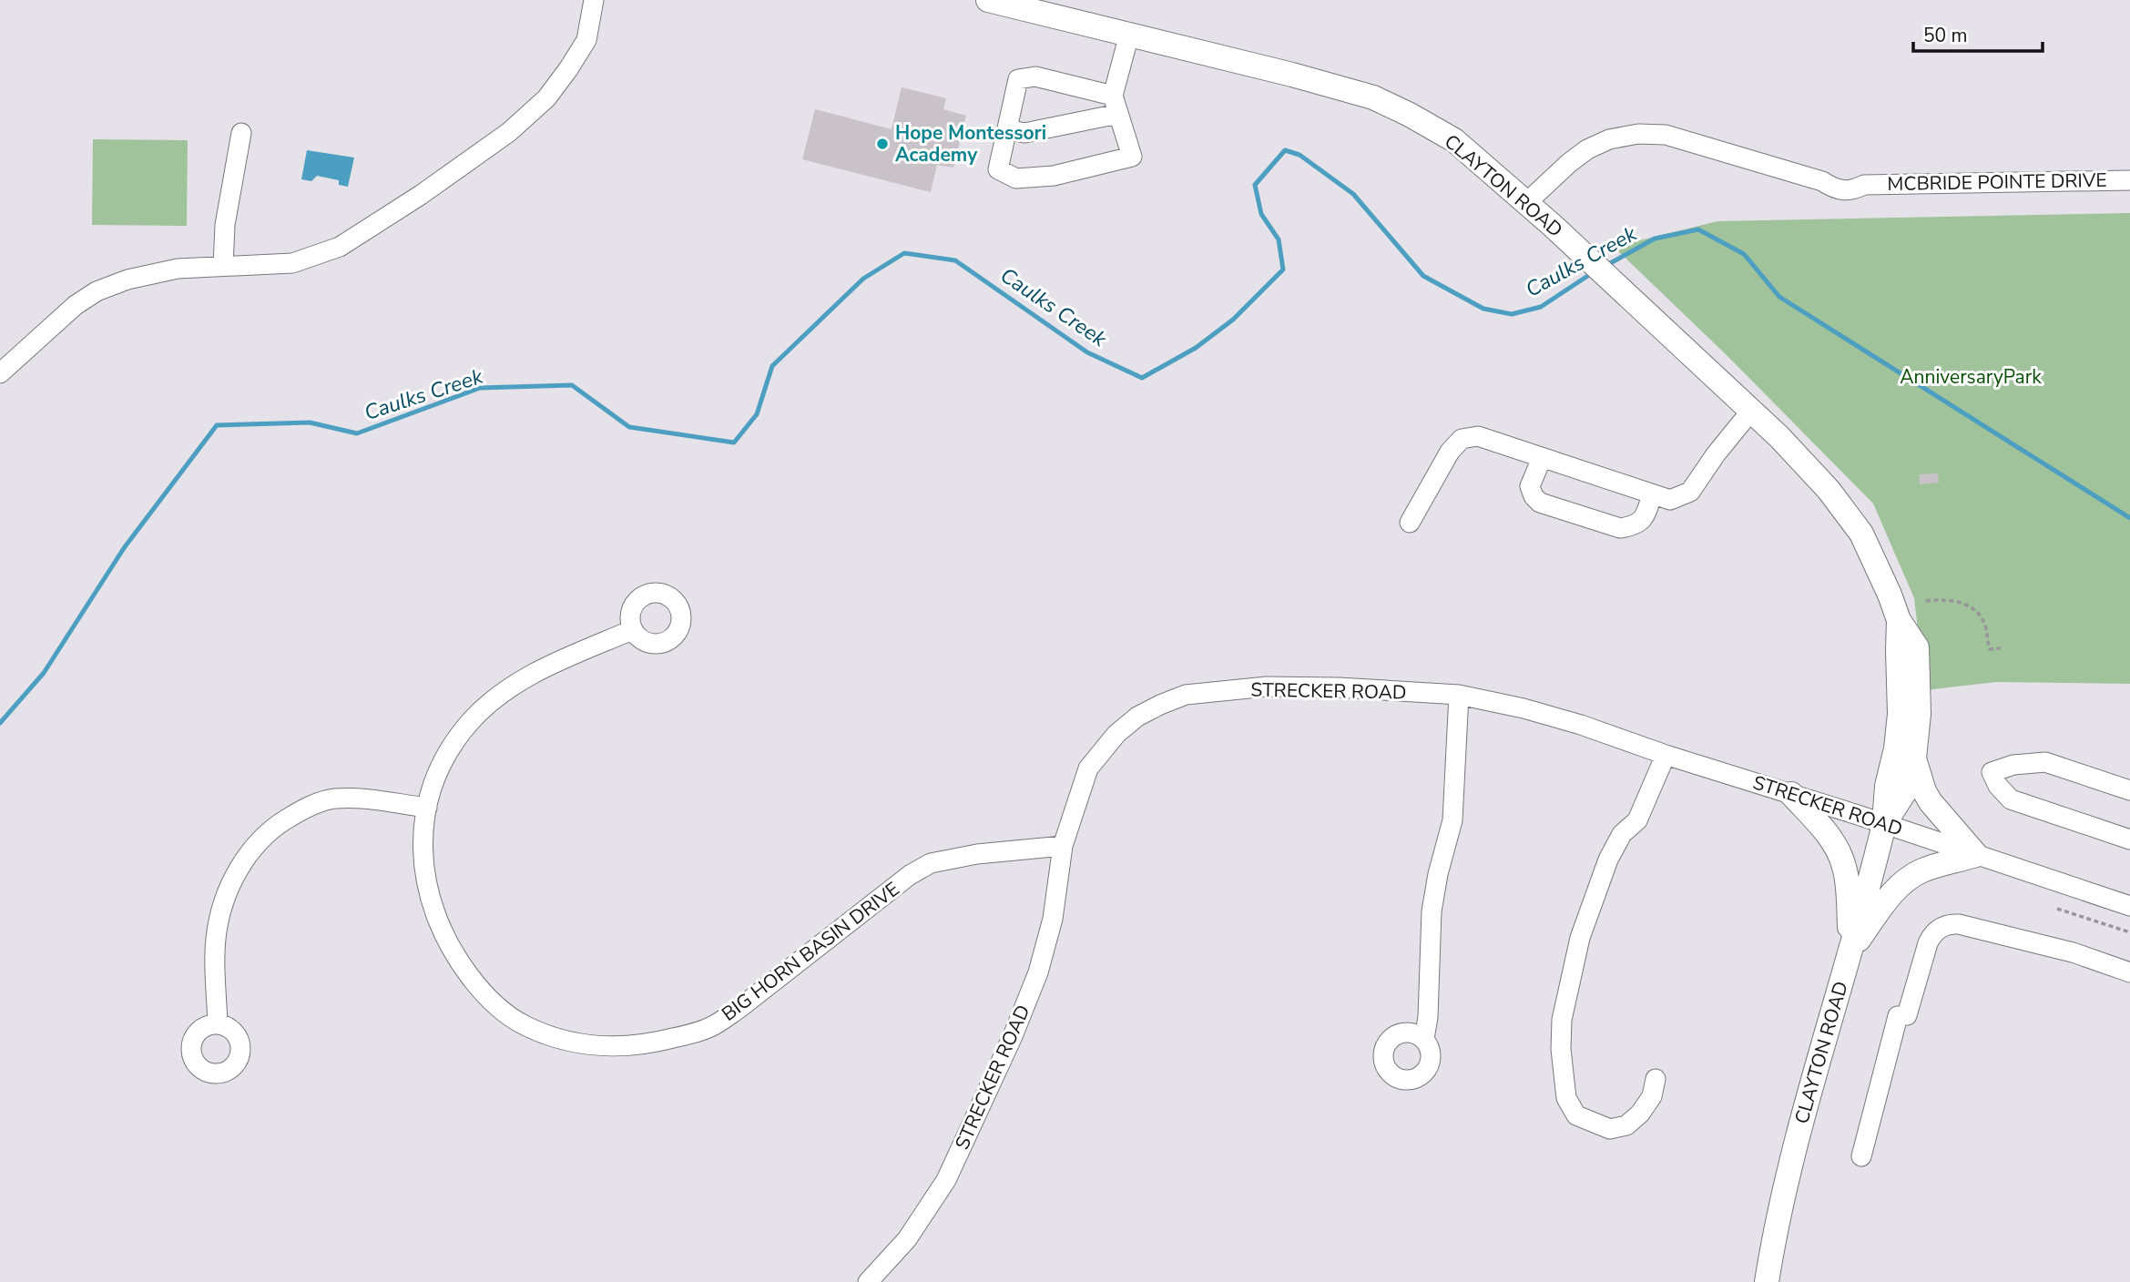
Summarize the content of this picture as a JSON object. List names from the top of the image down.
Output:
{
  "streets": {
    "main road": ["CLAYTON ROAD"],
    "street": ["MCBRIDE POINTE DRIVE", "STRECKER ROAD", "BIG HORN BASIN DRIVE"]
  },
  "crossings": [
    ["MCBRIDE POINTE DRIVE", "CLAYTON ROAD"],
    ["CLAYTON ROAD", "STRECKER ROAD"],
    ["STRECKER ROAD", "BIG HORN BASIN DRIVE"]
  ],
  "water": ["Caulks Creek"],
  "parks": ["AnniversaryPark"],
  "places": ["Hope Montessori Academy"],
  "scale_bar": "50 m"
}
